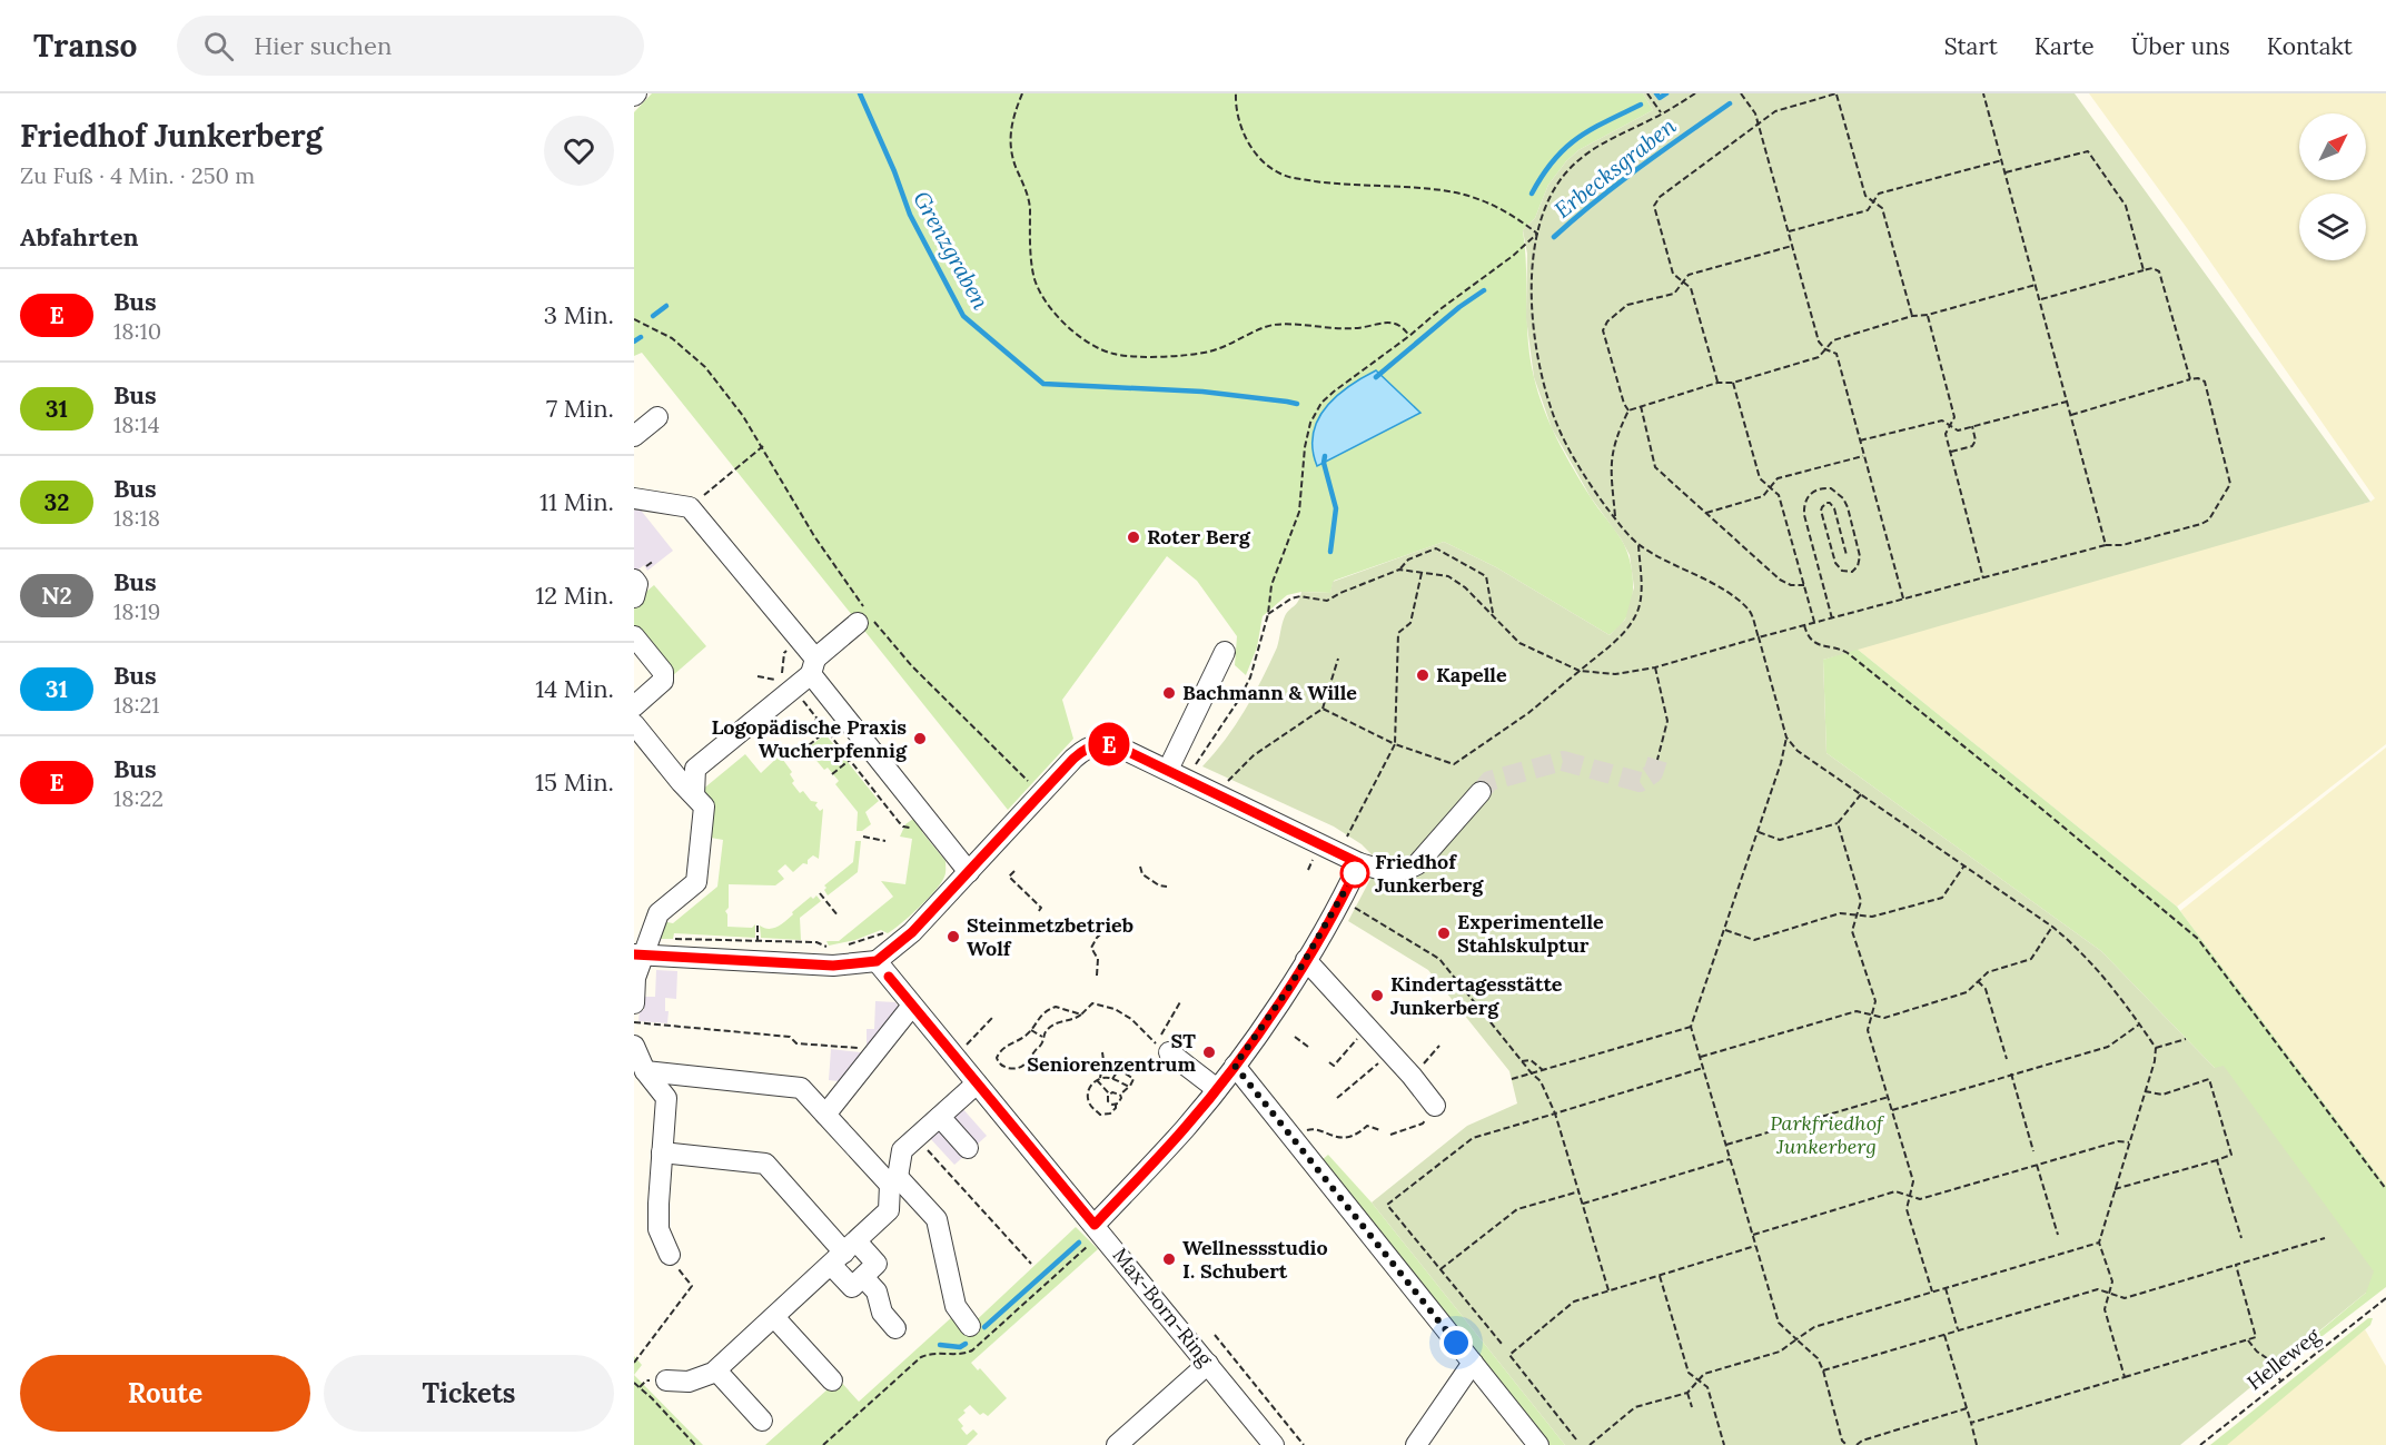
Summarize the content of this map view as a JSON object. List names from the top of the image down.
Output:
{
  "streets": {
    "street": ["Max-Born-Ring"],
    "path": ["Helleweg"]
  },
  "water": ["Erbecksgraben", "Grenzgraben"],
  "parks": ["Parkfriedhof Junkerberg"],
  "places": [
    "Roter Berg",
    "Kapelle",
    "Bachmann & Wille",
    "Logopädische Praxis Wucherpfennig",
    "Friedhof Junkerberg",
    "Experimentelle Stahlskulptur",
    "Steinmetzbetrieb Wolf",
    "Kindertagesstätte Junkerberg",
    "ST Seniorenzentrum",
    "Wellnessstudio I. Schubert"
  ],
  "lines": ["bus line E"],
  "north": "top right",
  "page": {
    "header": "Transo",
    "search": "Hier suchen",
    "nav": [
      "Start",
      "Karte",
      "Über uns",
      "Kontakt"
    ],
    "heading": [
      ["Friedhof Junkerberg", "Zu Fuß · 4 Min. · 250 m"],
      "Abfahrten"
    ],
    "on_map": "E",
    "list": [
      {
        "mark": "E",
        "name": "Bus",
        "note": "18:10",
        "value": "3 Min."
      },
      {
        "mark": "31",
        "name": "Bus",
        "note": "18:14",
        "value": "7 Min."
      },
      {
        "mark": "32",
        "name": "Bus",
        "note": "18:18",
        "value": "11 Min."
      },
      {
        "mark": "N2",
        "name": "Bus",
        "note": "18:19",
        "value": "12 Min."
      },
      {
        "mark": "31",
        "name": "Bus",
        "note": "18:21",
        "value": "14 Min."
      },
      {
        "mark": "E",
        "name": "Bus",
        "note": "18:22",
        "value": "15 Min."
      }
    ],
    "buttons": ["Route", "Tickets"]
  }
}
